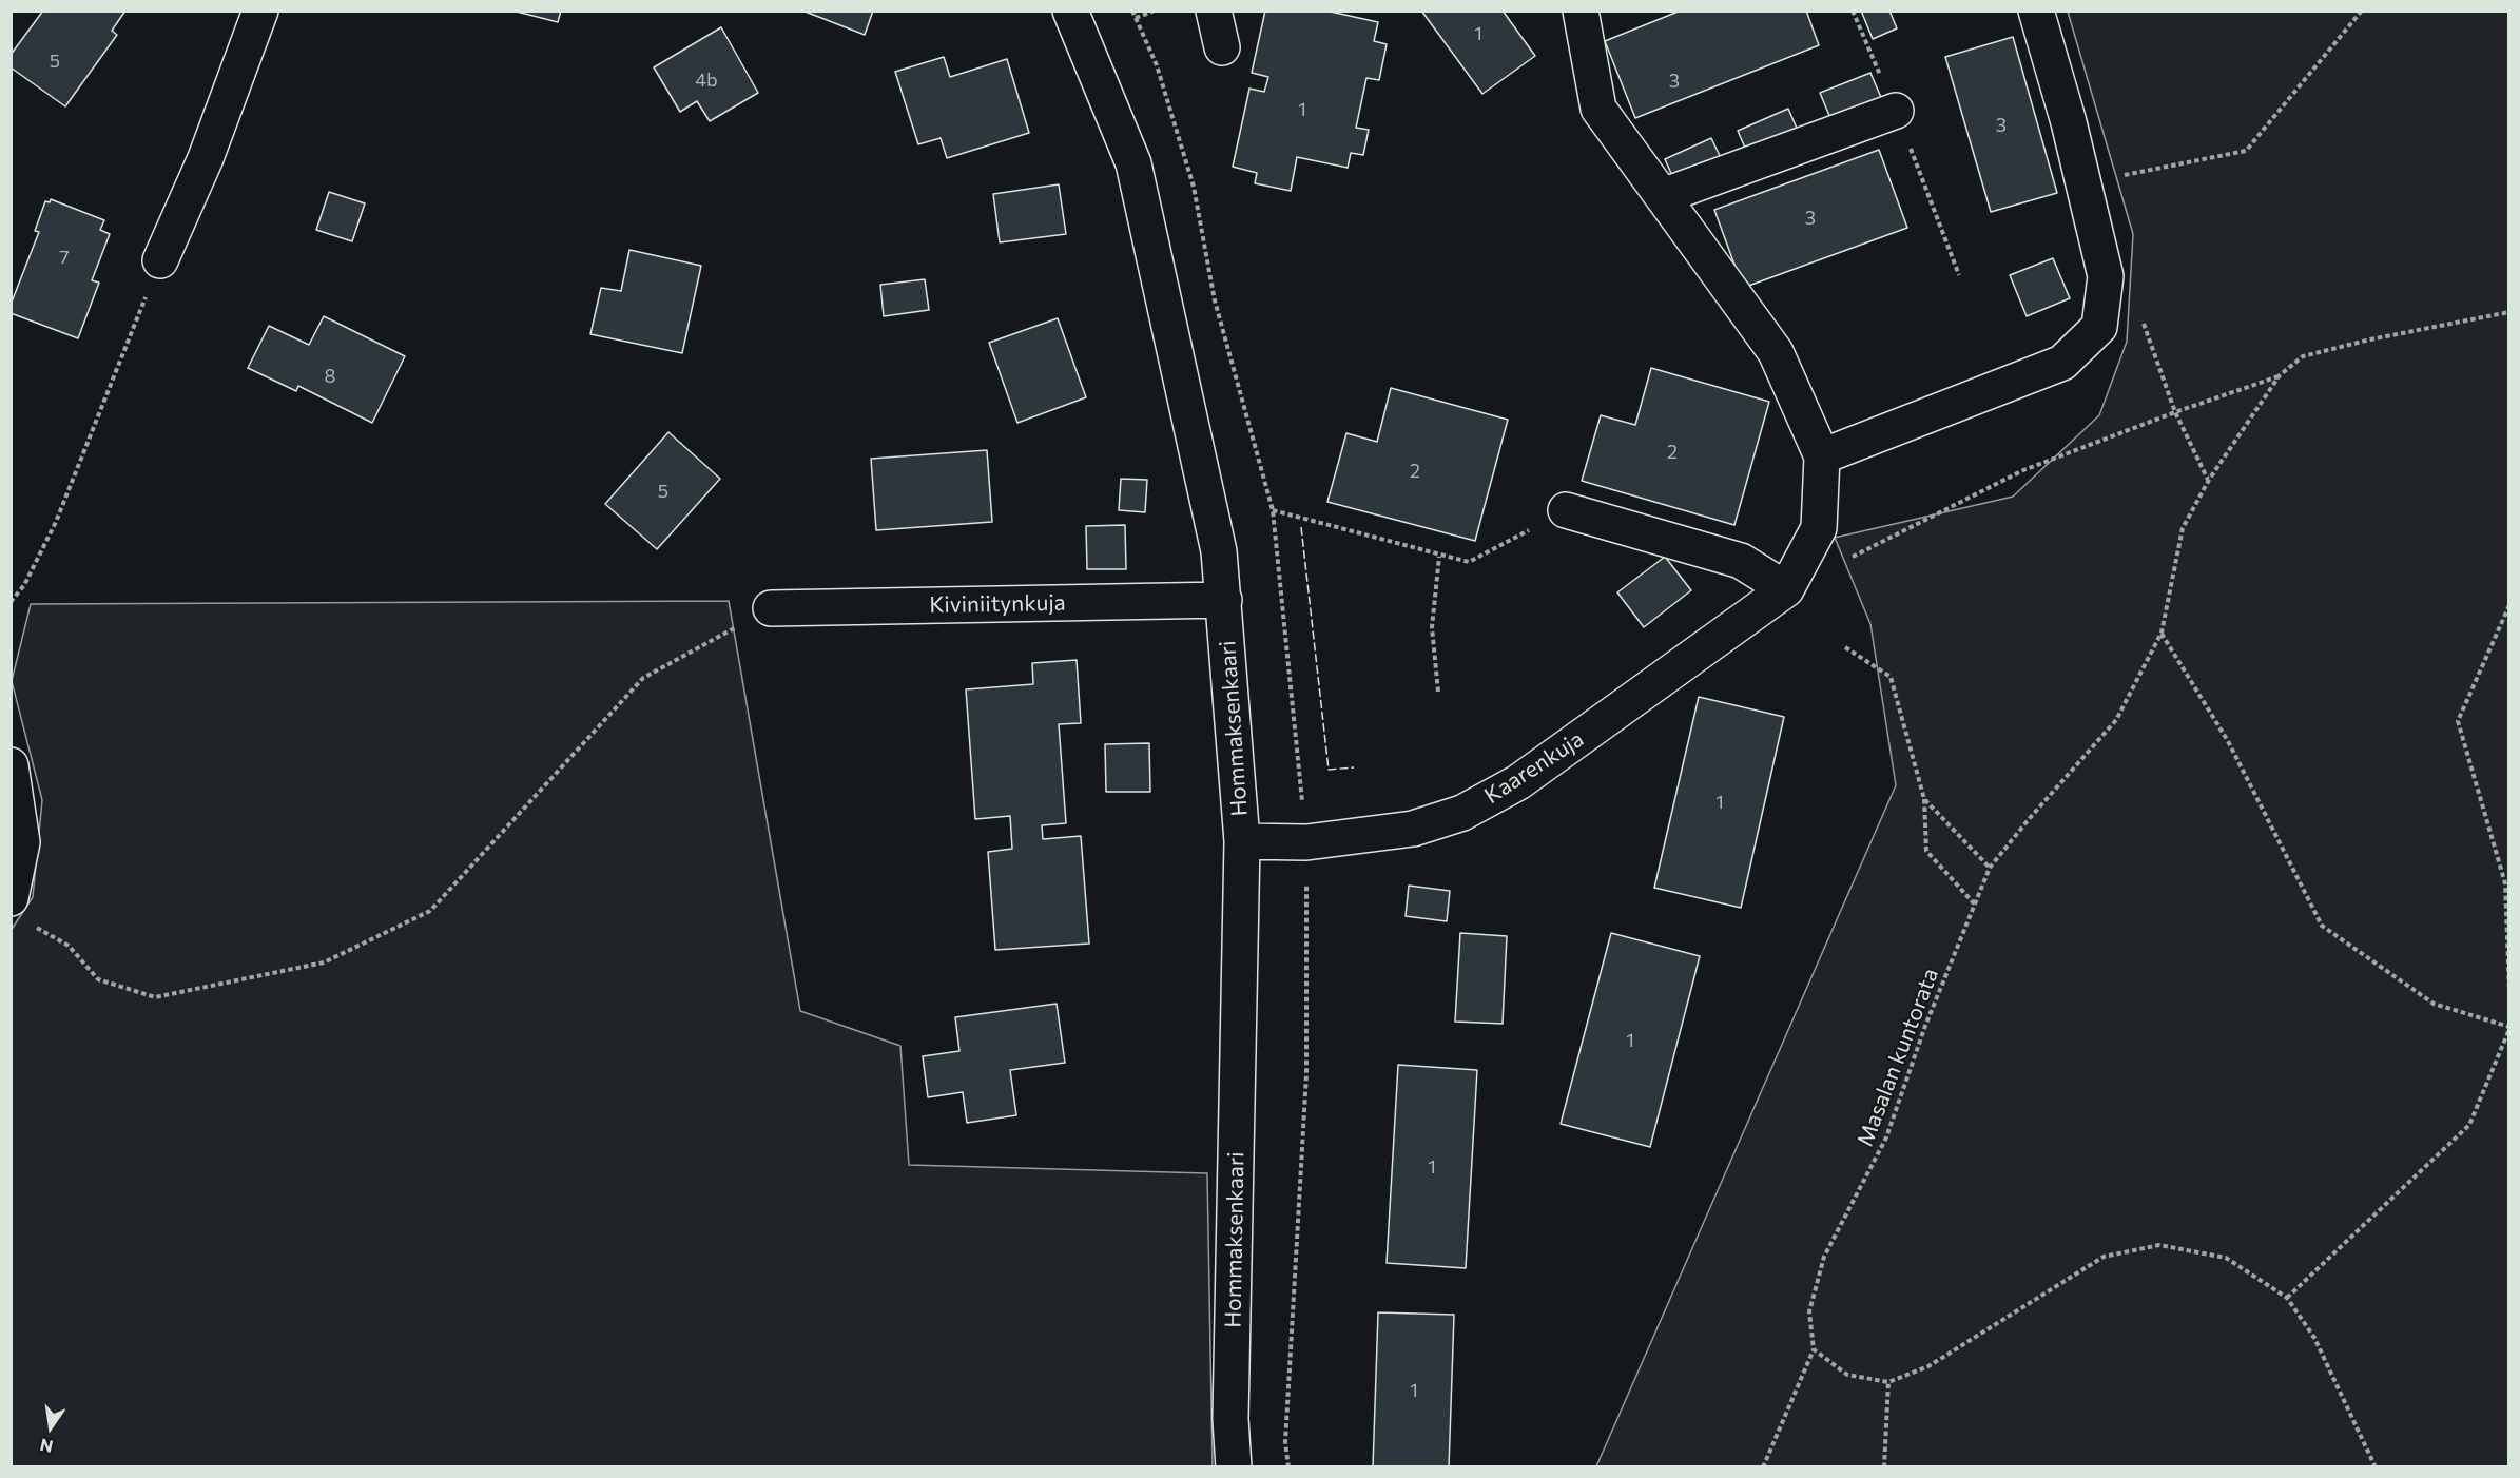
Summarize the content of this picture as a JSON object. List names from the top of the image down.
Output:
{
  "streets": {
    "street": ["Kiviniitynkuja", "Hommaksenkaari", "Kaarenkuja"],
    "path": ["Masalan kuntorata"]
  },
  "crossings": [
    ["Kiviniitynkuja", "Hommaksenkaari"],
    ["Hommaksenkaari", "Kaarenkuja"]
  ],
  "house_numbers": [
    "1",
    "5",
    "4b",
    "3",
    "1",
    "3",
    "3",
    "7",
    "8",
    "2",
    "2",
    "5",
    "1",
    "1",
    "1",
    "1"
  ],
  "north": "bottom"
}
